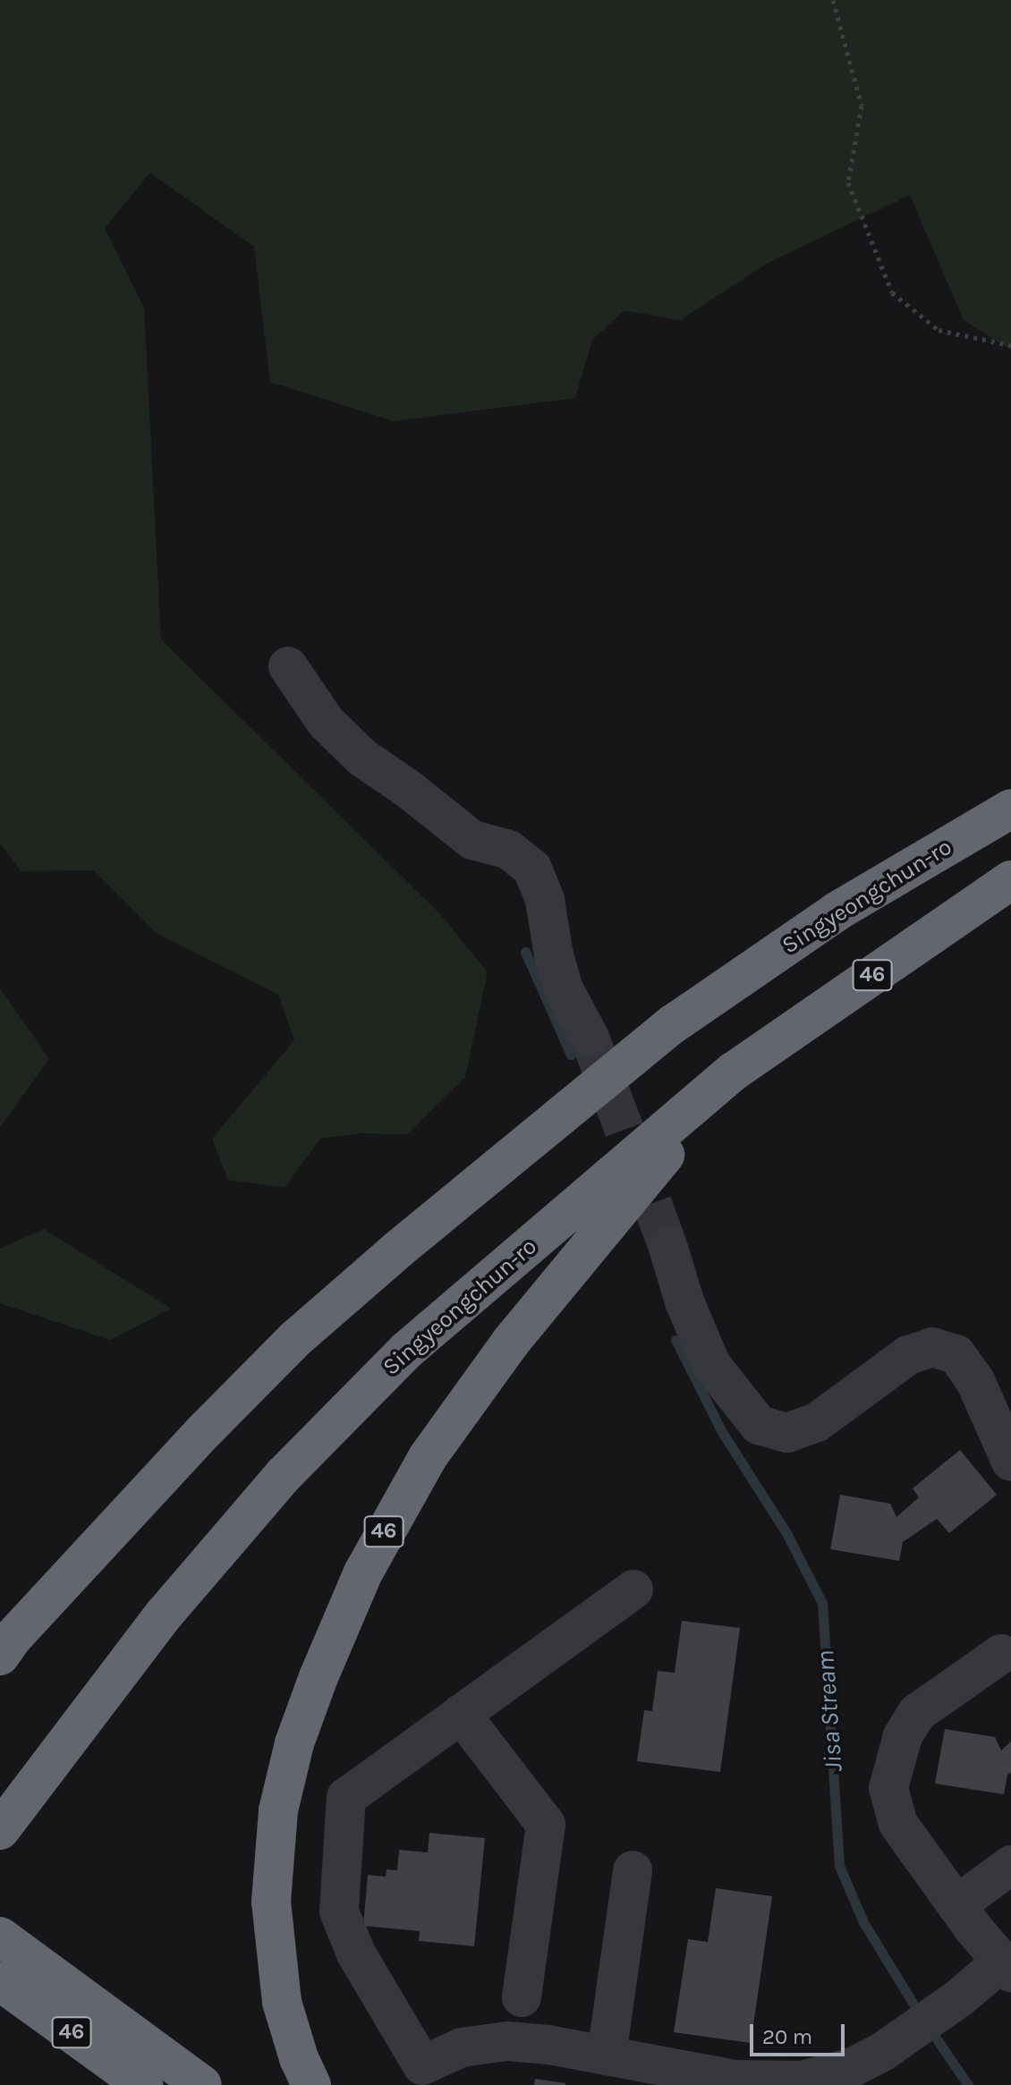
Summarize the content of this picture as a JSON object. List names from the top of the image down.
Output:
{
  "streets": {
    "highway": ["Singyeongchun-ro", "46"]
  },
  "crossings": [
    ["Singyeongchun-ro", "46"]
  ],
  "water": ["Jisa Stream"],
  "scale_bar": "20 m"
}
